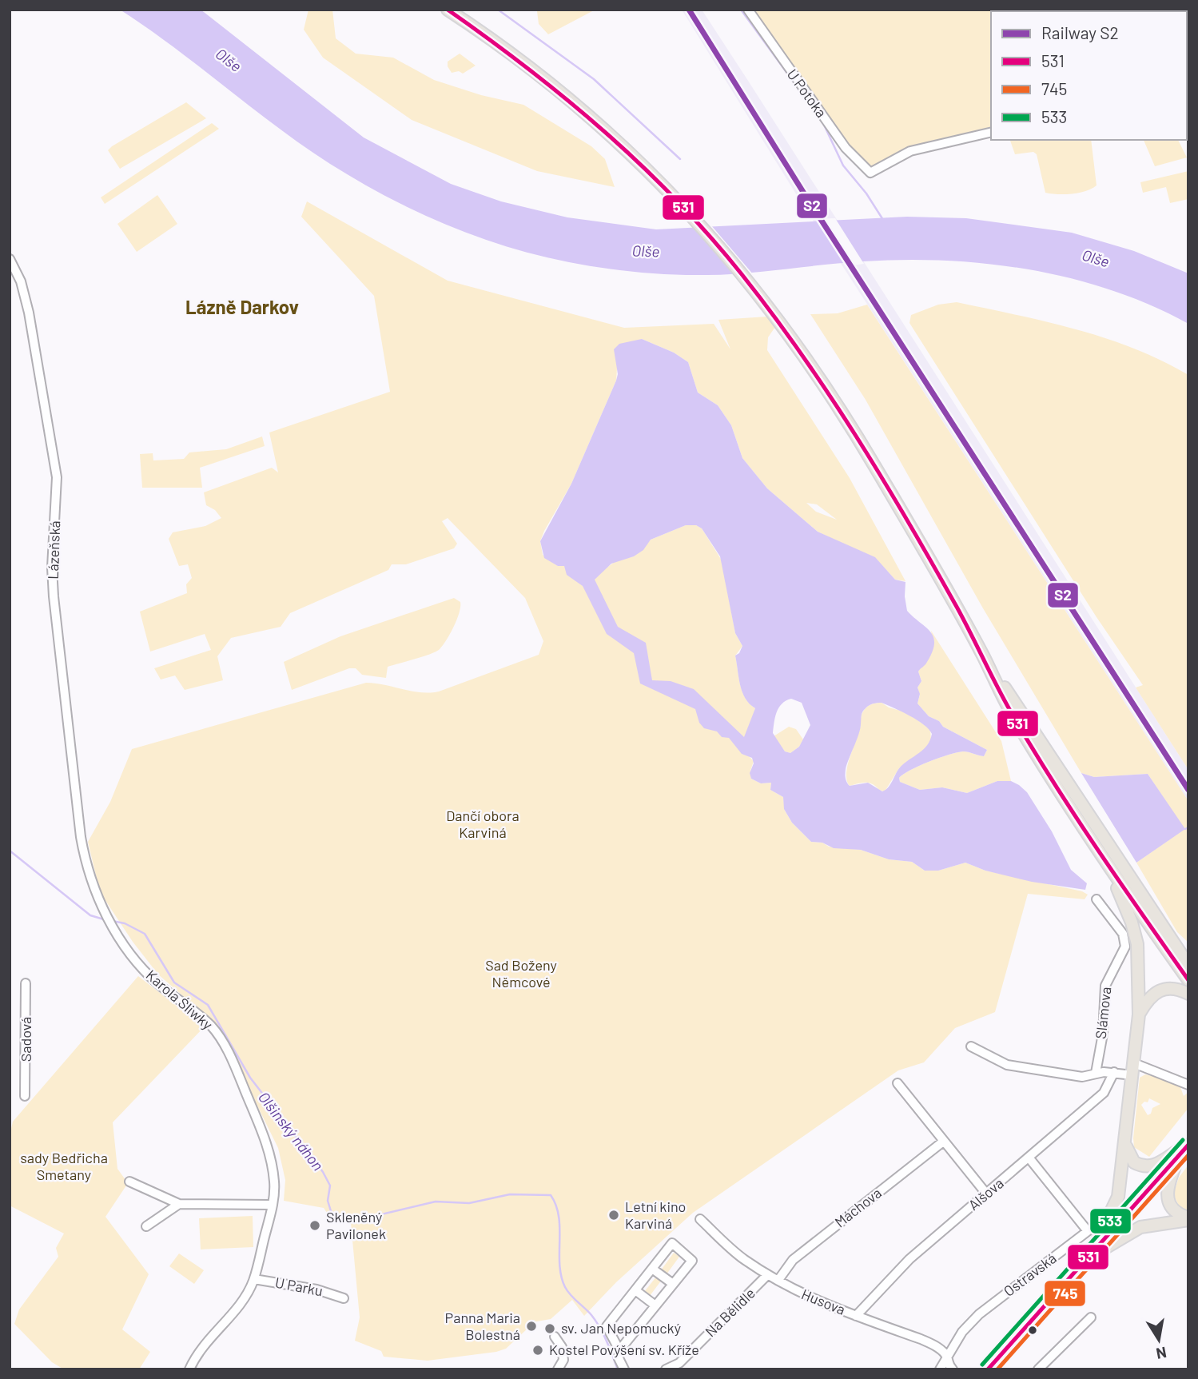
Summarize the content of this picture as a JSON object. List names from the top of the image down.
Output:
{
  "streets": {
    "main road": ["Ostravská"],
    "street": [
      "U Potoka",
      "Lázeňská",
      "Karola Śliwky",
      "Slámova",
      "Sadová",
      "Alšova",
      "Máchova",
      "U Parku",
      "Husova",
      "Na Bělidle"
    ]
  },
  "crossings": [
    ["Lázeňská", "Karola Śliwky"],
    ["Karola Śliwky", "U Parku"],
    ["Alšova", "Ostravská"],
    ["Alšova", "Husova"],
    ["Máchova", "Husova"],
    ["Ostravská", "Husova"],
    ["Husova", "Na Bělidle"]
  ],
  "districts": ["Lázně Darkov"],
  "water": ["Olše", "Olšinský náhon"],
  "parks": ["Dančí obora Karviná", "Sad Boženy Němcové", "sady Bedřicha Smetany"],
  "places": [
    "Letní kino Karviná",
    "Skleněný Pavilonek",
    "Panna Maria Bolestná",
    "sv. Jan Nepomucký",
    "Kostel Povýšení sv. Kříže"
  ],
  "lines": [
    "rail line S2",
    "transit line 531",
    "transit line 533",
    "transit line 745"
  ],
  "legend": [
    "Railway S2",
    "531",
    "745",
    "533"
  ],
  "north": "bottom"
}
